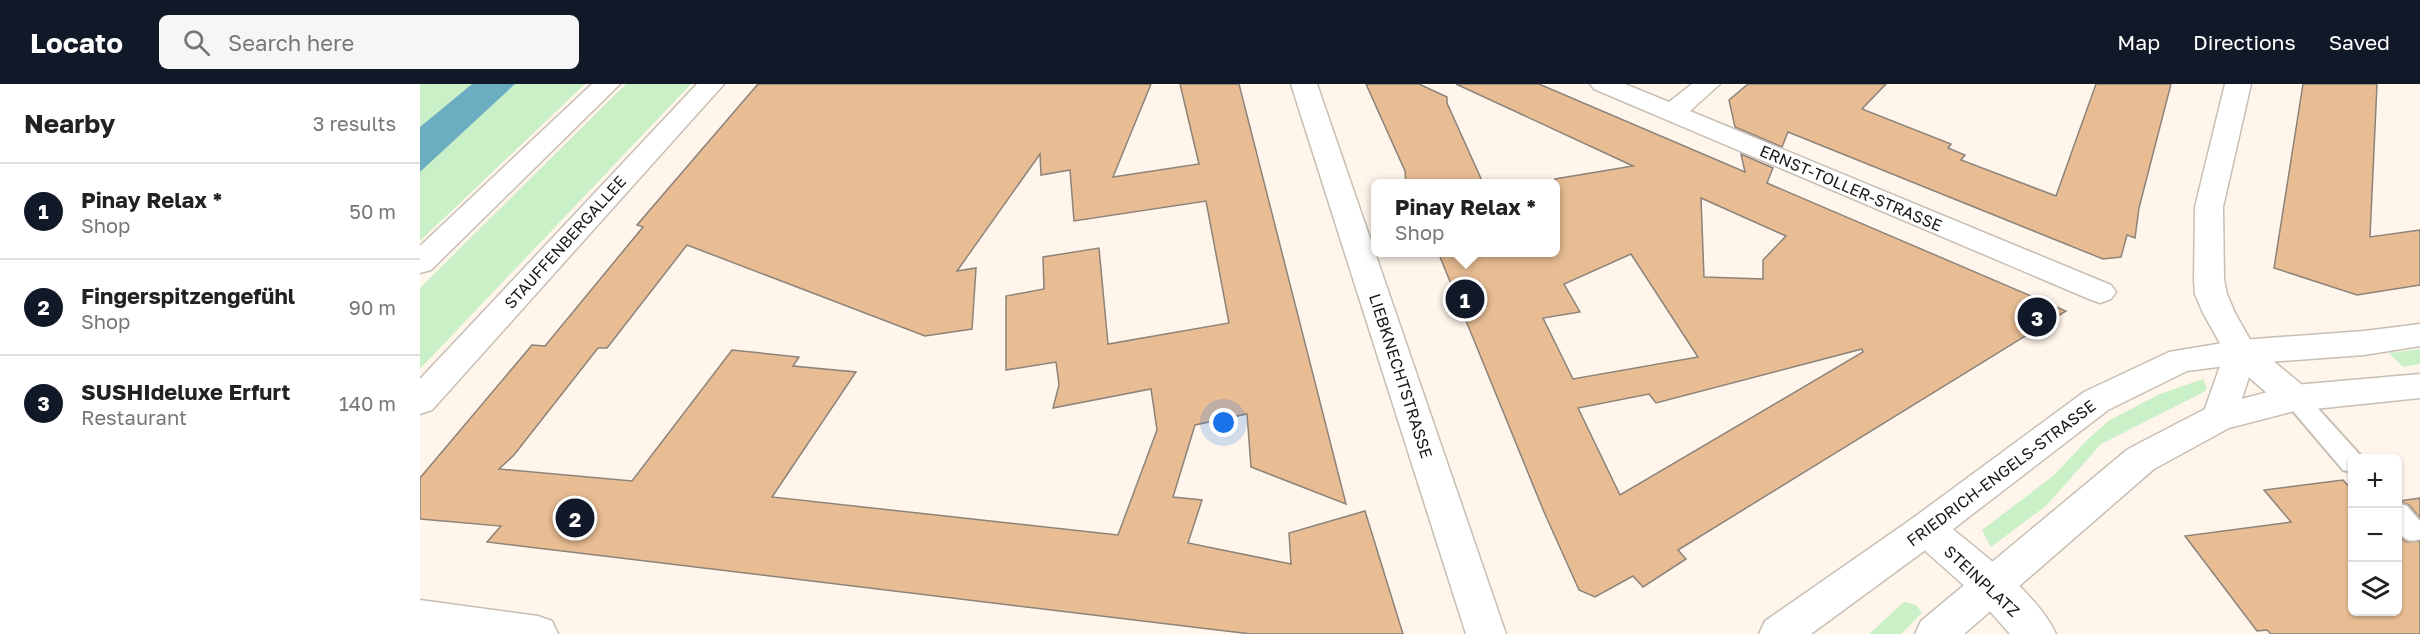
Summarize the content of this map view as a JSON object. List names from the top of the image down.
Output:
{
  "streets": {
    "main road": [
      "ERNST-TOLLER-STRASSE",
      "STAUFFENBERGALLEE",
      "LIEBKNECHTSTRASSE",
      "FRIEDRICH-ENGELS-STRASSE",
      "STEINPLATZ"
    ]
  },
  "crossings": [
    ["FRIEDRICH-ENGELS-STRASSE", "STEINPLATZ"]
  ],
  "page": {
    "header": "Locato",
    "search": "Search here",
    "nav": ["Map", "Directions", "Saved"],
    "heading": ["Nearby", "3 results"],
    "list": [
      {
        "mark": "1",
        "name": "Pinay Relax *",
        "note": "Shop",
        "value": "50 m"
      },
      {
        "mark": "2",
        "name": "Fingerspitzengefühl",
        "note": "Shop",
        "value": "90 m"
      },
      {
        "mark": "3",
        "name": "SUSHIdeluxe Erfurt",
        "note": "Restaurant",
        "value": "140 m"
      }
    ],
    "popup": ["Pinay Relax *", "Shop"],
    "pins": ["1", "3", "2"],
    "map_buttons": ["+", "−"]
  }
}
